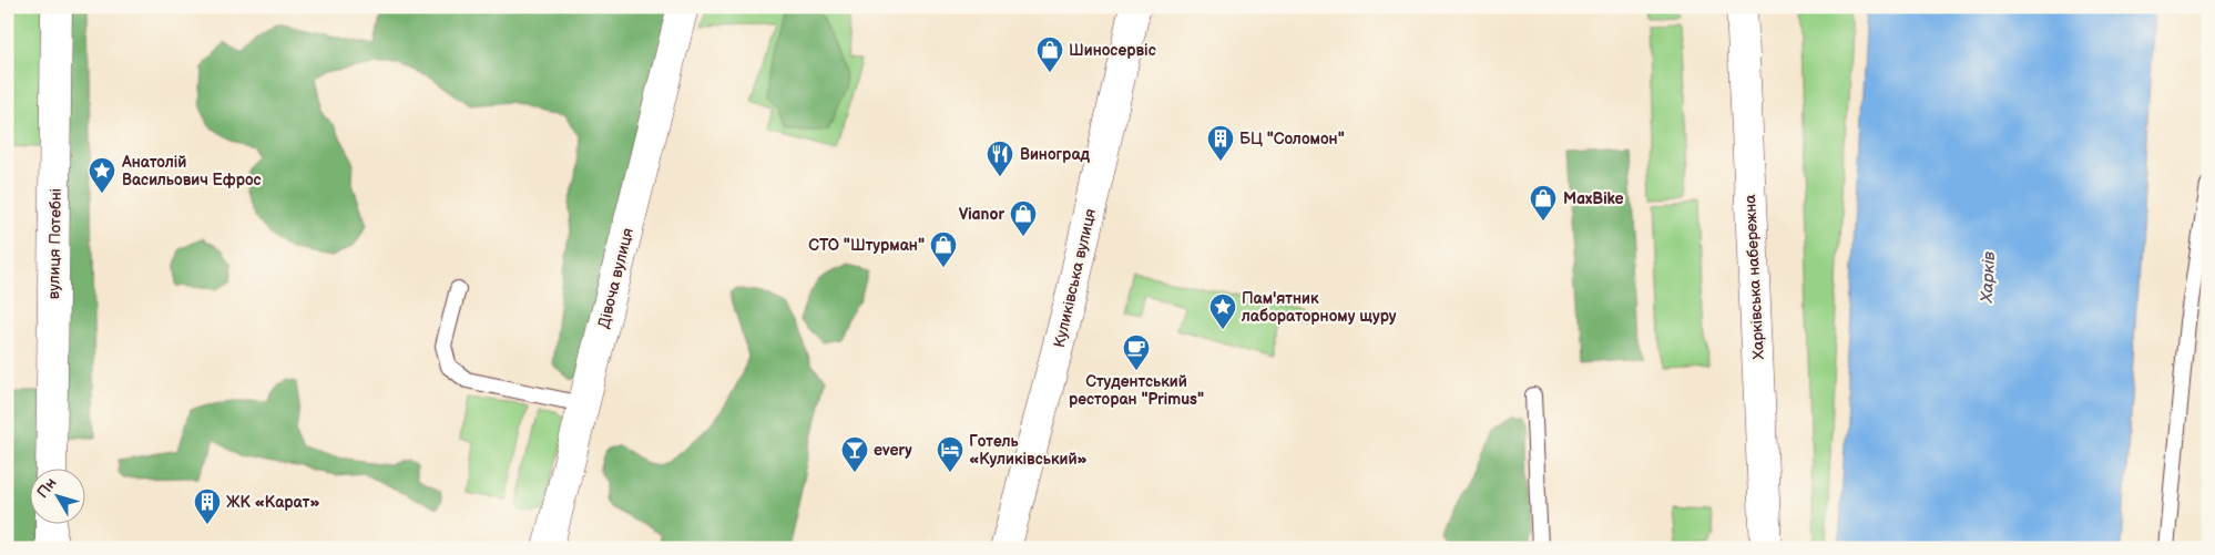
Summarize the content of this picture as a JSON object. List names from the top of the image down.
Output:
{
  "streets": {
    "street": [
      "вулиця Потебні",
      "Харківська набережна",
      "Дівоча вулиця",
      "Куликівська вулиця"
    ]
  },
  "water": ["Харків"],
  "places": {
    "shop": [
      "Шиносервіс",
      "MaxBike",
      "Vianor",
      "СТО \"Штурман\""
    ],
    "building": ["БЦ \"Соломон\"", "ЖК «Карат»"],
    "restaurant": ["Виноград"],
    "place": ["Анатолій Васильович Ефрос", "Пам'ятник лабораторному щуру"],
    "cafe": ["Студентський ресторан \"Primus\""],
    "bar": ["every"],
    "hotel": ["Готель «Куликівський»"]
  },
  "north": "top left"
}
